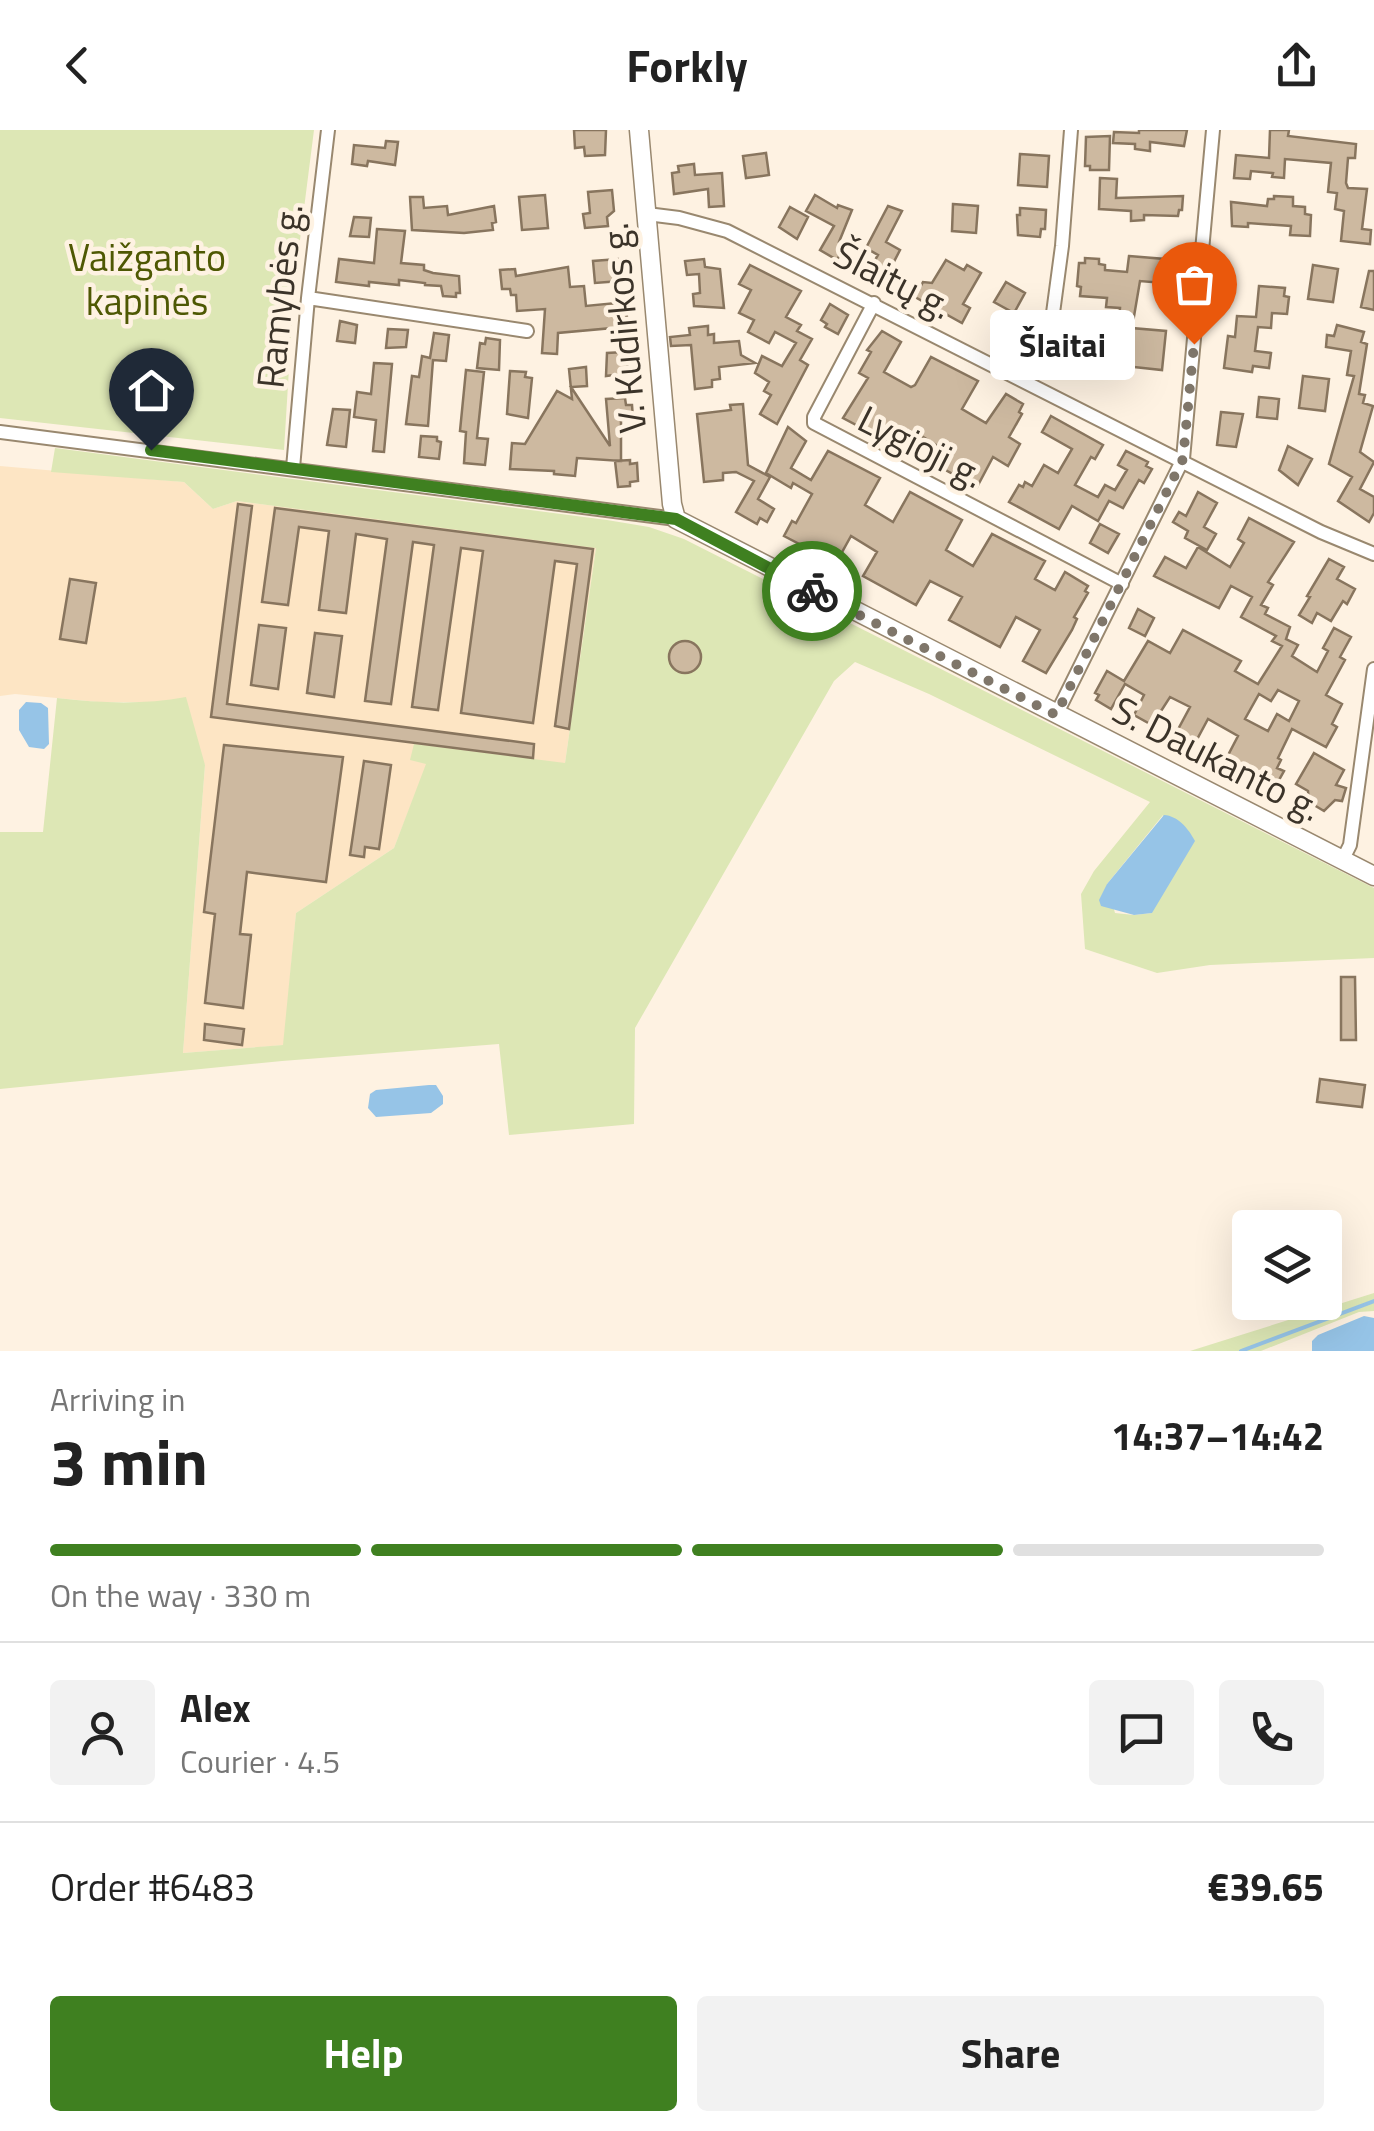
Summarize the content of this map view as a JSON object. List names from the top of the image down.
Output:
{
  "streets": {
    "street": [
      "Šlaitų g.",
      "Ramybės g.",
      "V. Kudirkos g.",
      "Lygioji g.",
      "S. Daukanto g."
    ]
  },
  "crossings": [
    ["Šlaitų g.", "V. Kudirkos g."],
    ["Šlaitų g.", "Lygioji g."],
    ["Ramybės g.", "S. Daukanto g."],
    ["V. Kudirkos g.", "S. Daukanto g."]
  ],
  "parks": ["Vaižganto kapinės"],
  "places": ["Šlaitai"],
  "page": {
    "header": "Forkly",
    "bubble": "Šlaitai",
    "heading": ["3 min", "Arriving in", "14:37–14:42"],
    "panel": [
      "Alex",
      "Courier · 4.5",
      "Order #6483",
      "€39.65"
    ],
    "bar": "On the way · 330 m",
    "buttons": ["Help", "Share"]
  }
}
